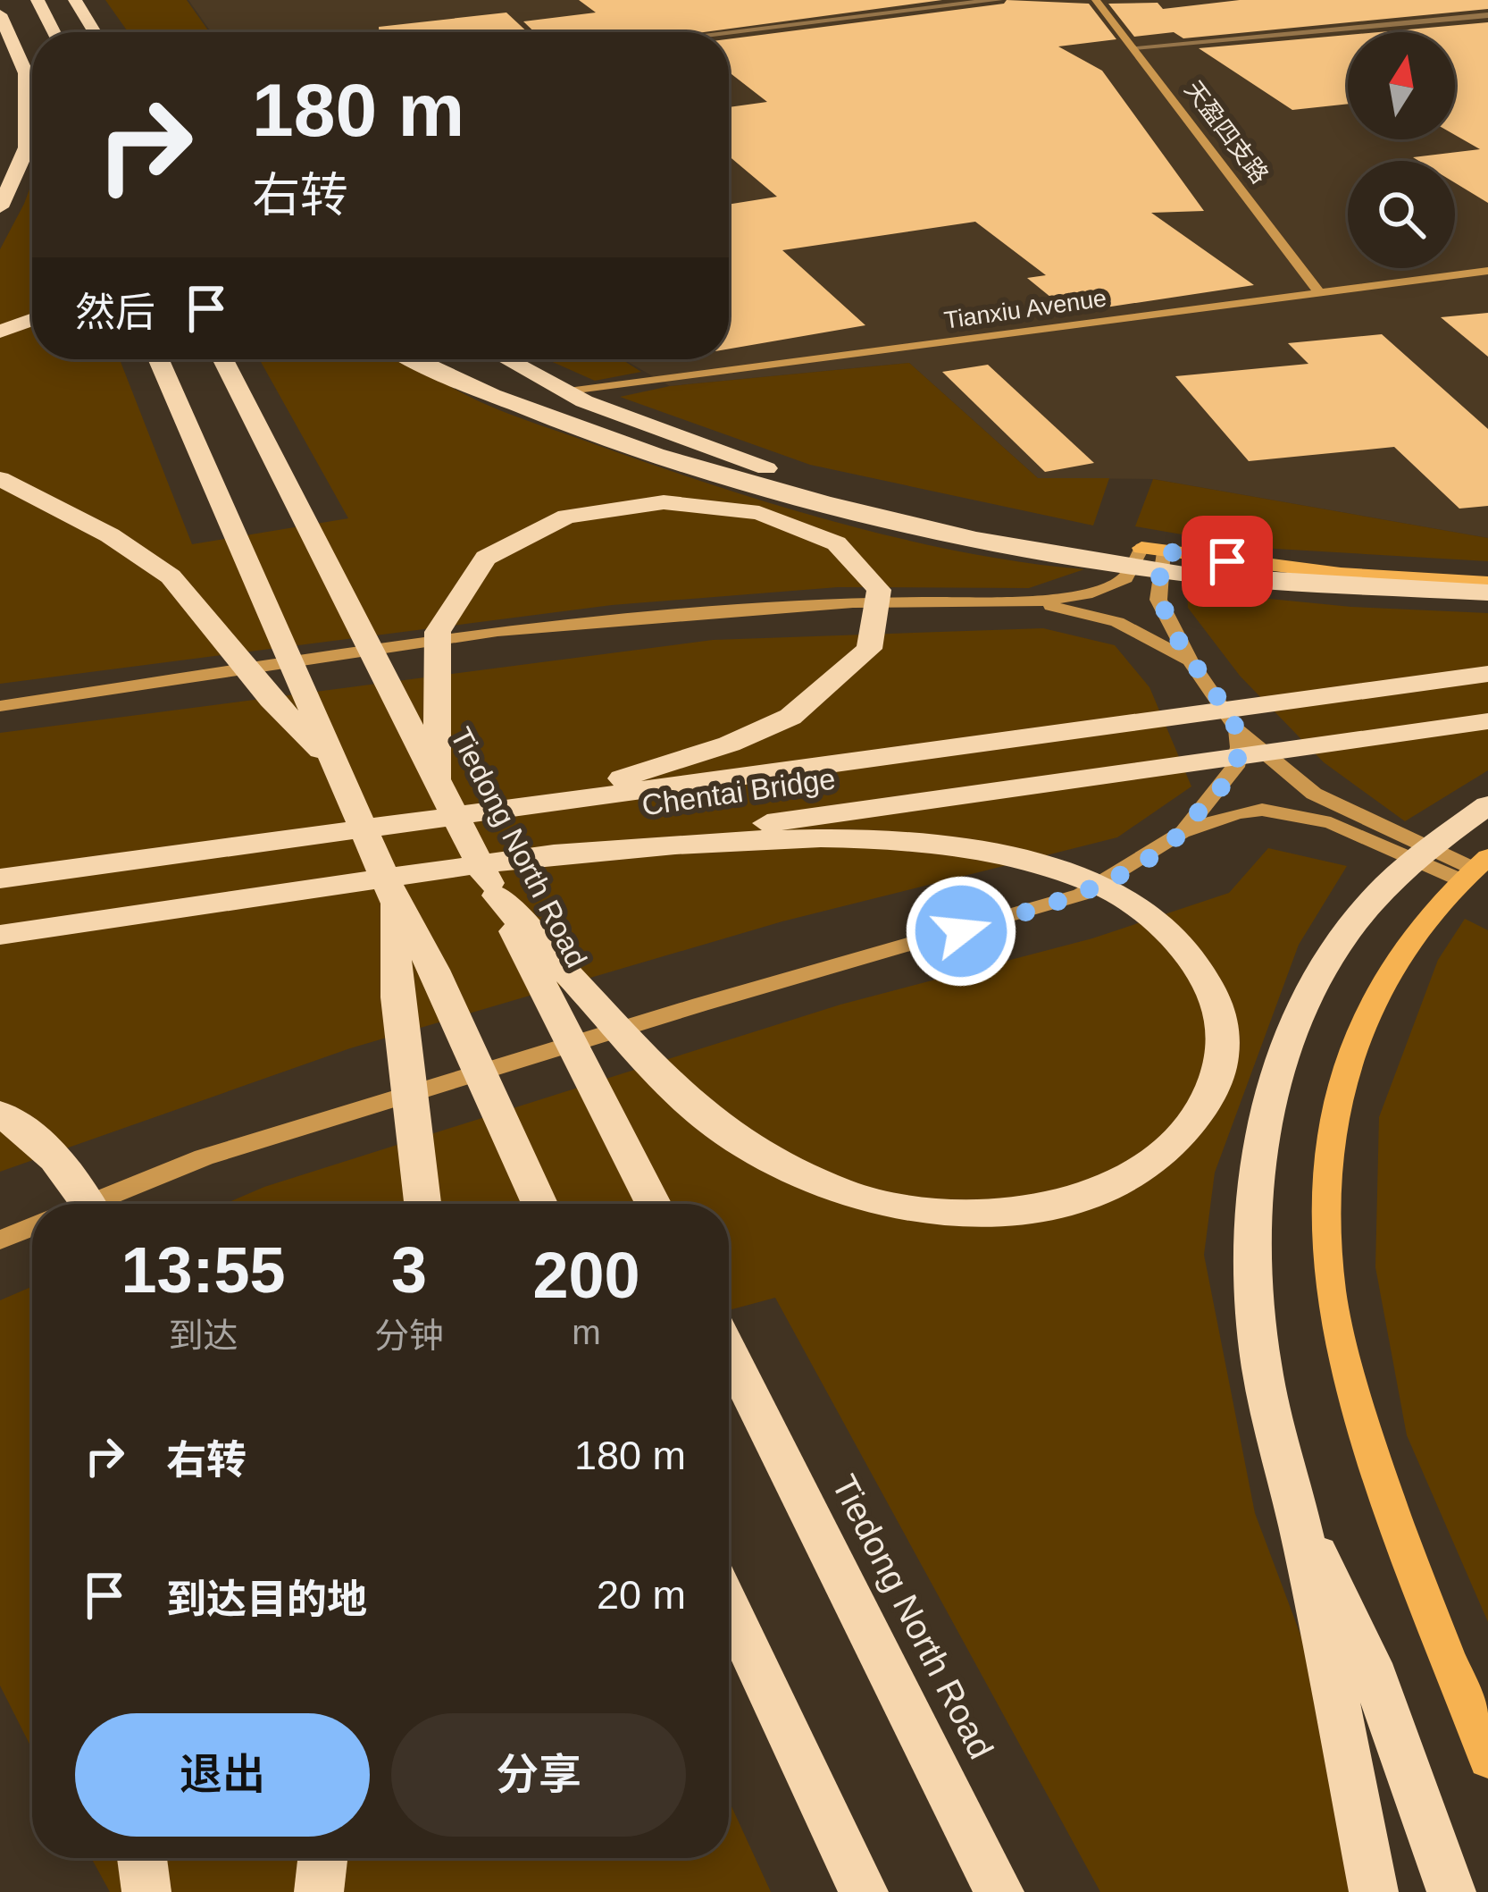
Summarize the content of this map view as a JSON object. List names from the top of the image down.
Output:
{
  "streets": {
    "highway": ["Chentai Bridge", "Tiedong North Road"],
    "street": ["天盈四支路", "Tianxiu Avenue"]
  },
  "crossings": [
    ["天盈四支路", "Tianxiu Avenue"]
  ],
  "north": "top",
  "page": {
    "turn": ["180 m", "右转"],
    "then": "然后",
    "eta": [
      "13:55",
      "到达",
      "3",
      "分钟",
      "200",
      "m"
    ],
    "list": [
      {
        "name": "右转",
        "value": "180 m"
      },
      {
        "name": "到达目的地",
        "value": "20 m"
      }
    ],
    "buttons": ["退出", "分享"]
  }
}
